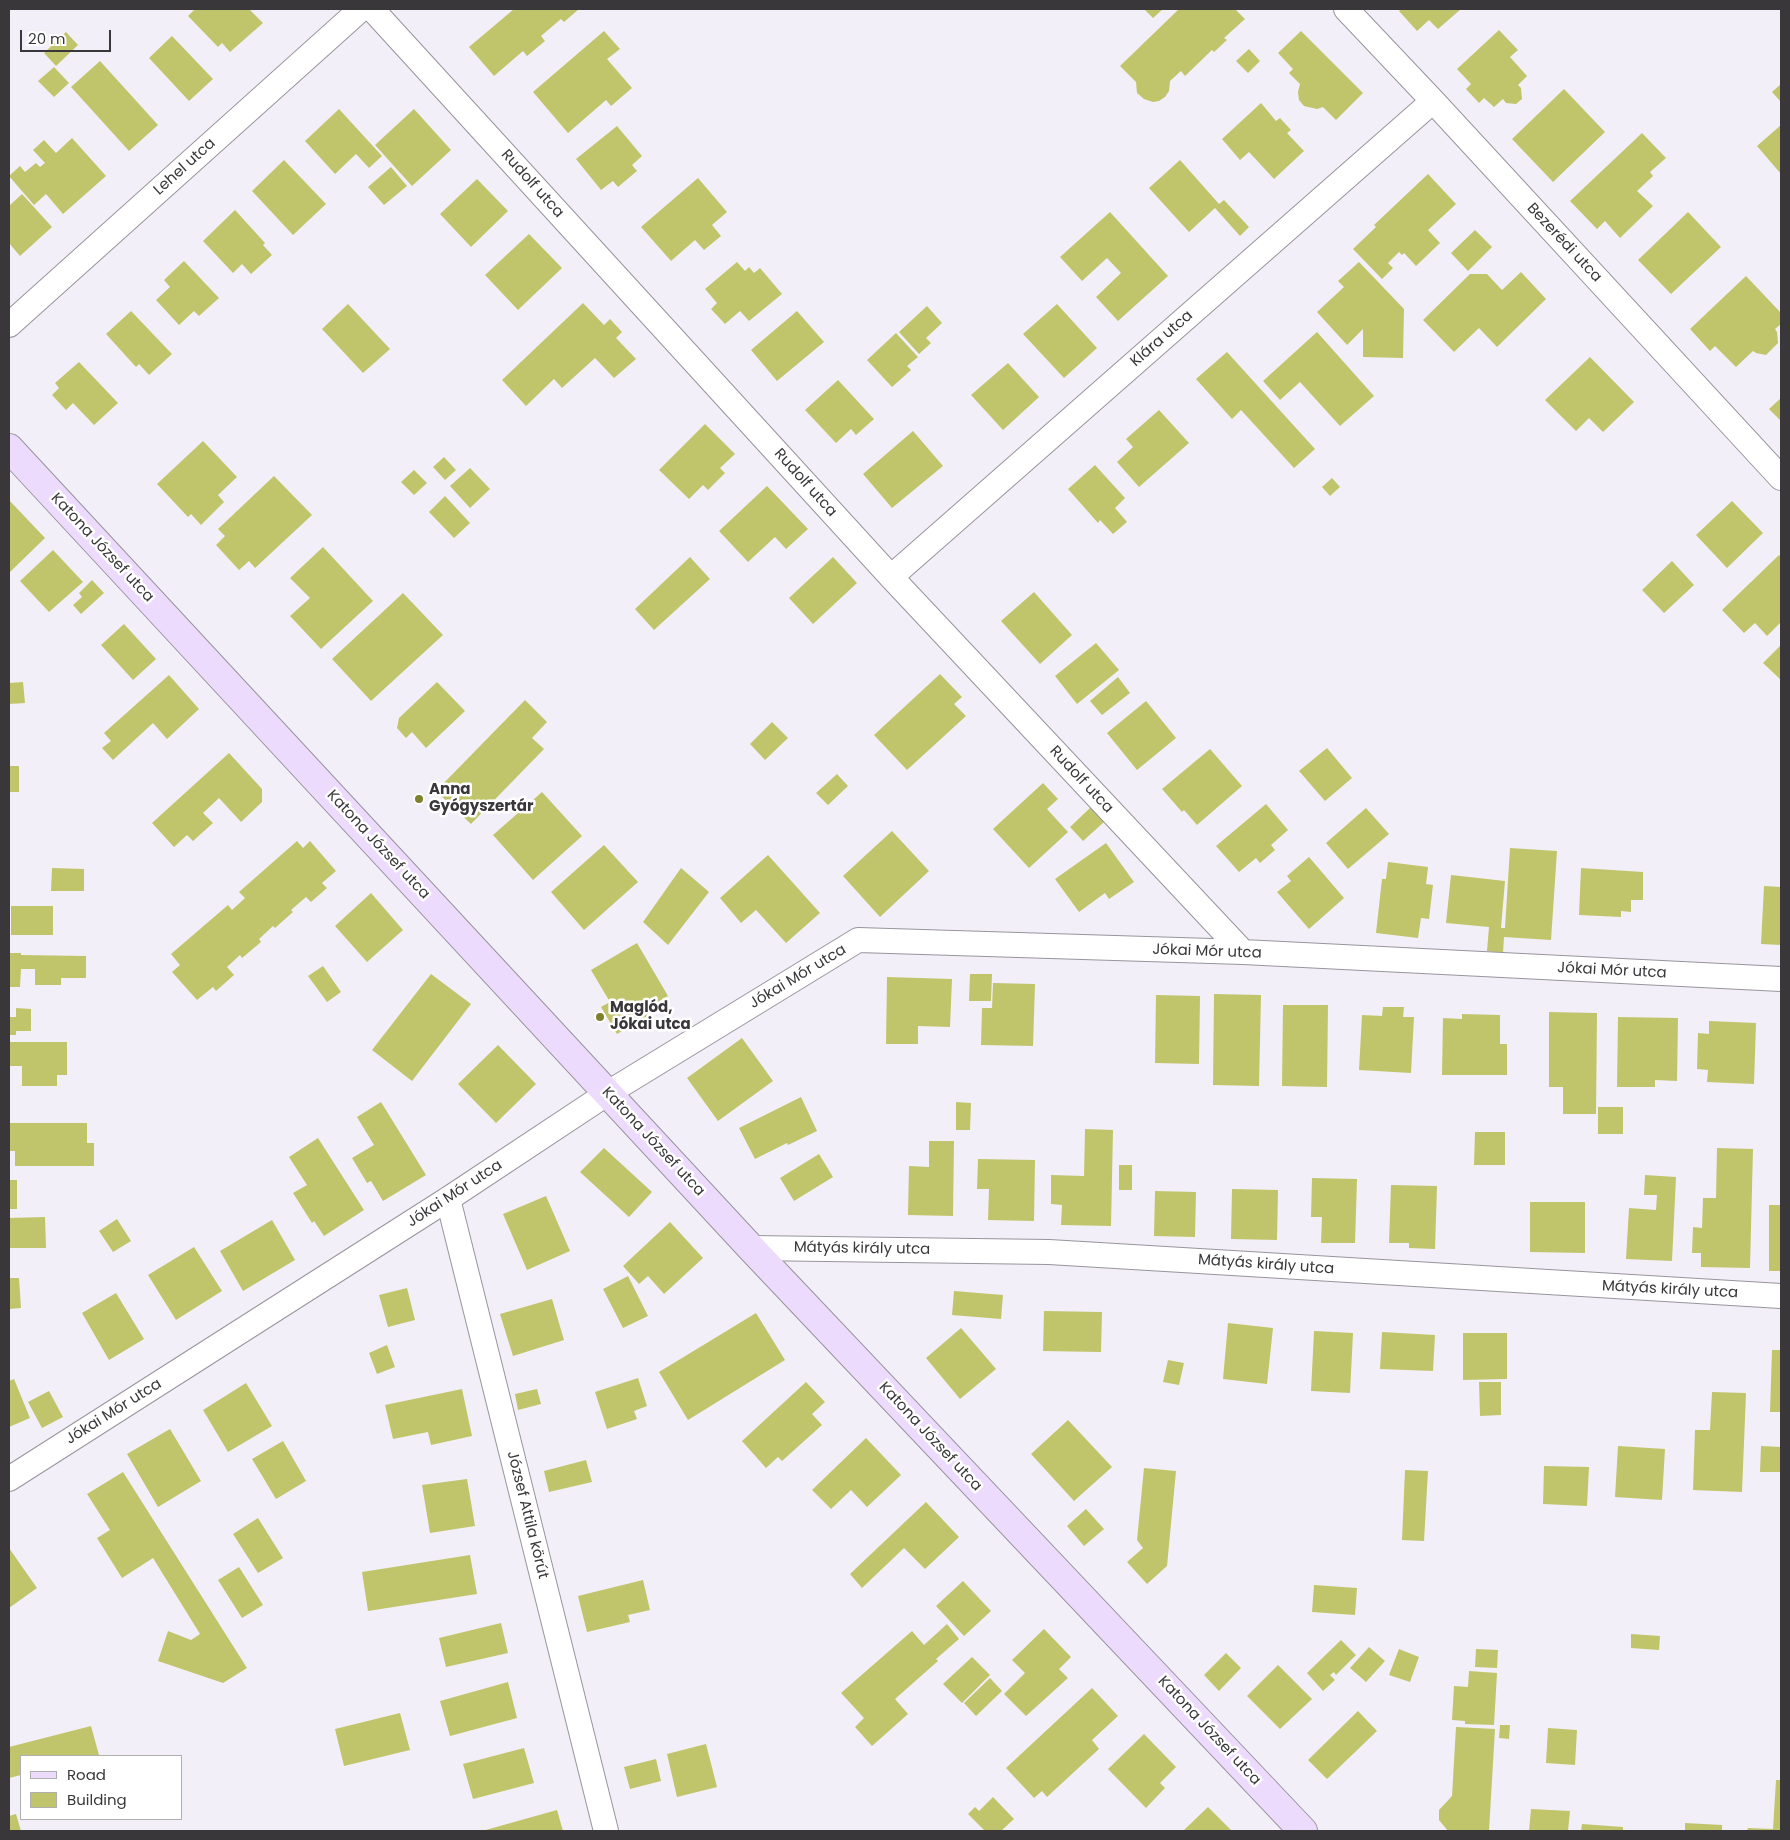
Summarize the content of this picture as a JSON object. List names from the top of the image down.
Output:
{
  "streets": {
    "main road": ["Katona József utca"],
    "street": [
      "Lehel utca",
      "Rudolf utca",
      "Bezerédi utca",
      "Klára utca",
      "Jókai Mór utca",
      "Mátyás király utca",
      "József Attila körút"
    ]
  },
  "crossings": [
    ["Rudolf utca", "Klára utca"],
    ["Rudolf utca", "Jókai Mór utca"],
    ["Bezerédi utca", "Klára utca"],
    ["Katona József utca", "Jókai Mór utca"],
    ["Katona József utca", "Mátyás király utca"],
    ["Jókai Mór utca", "József Attila körút"]
  ],
  "places": ["Anna Gyógyszertár", "Maglód, Jókai utca"],
  "legend": ["Road", "Building"],
  "scale_bar": "20 m"
}
